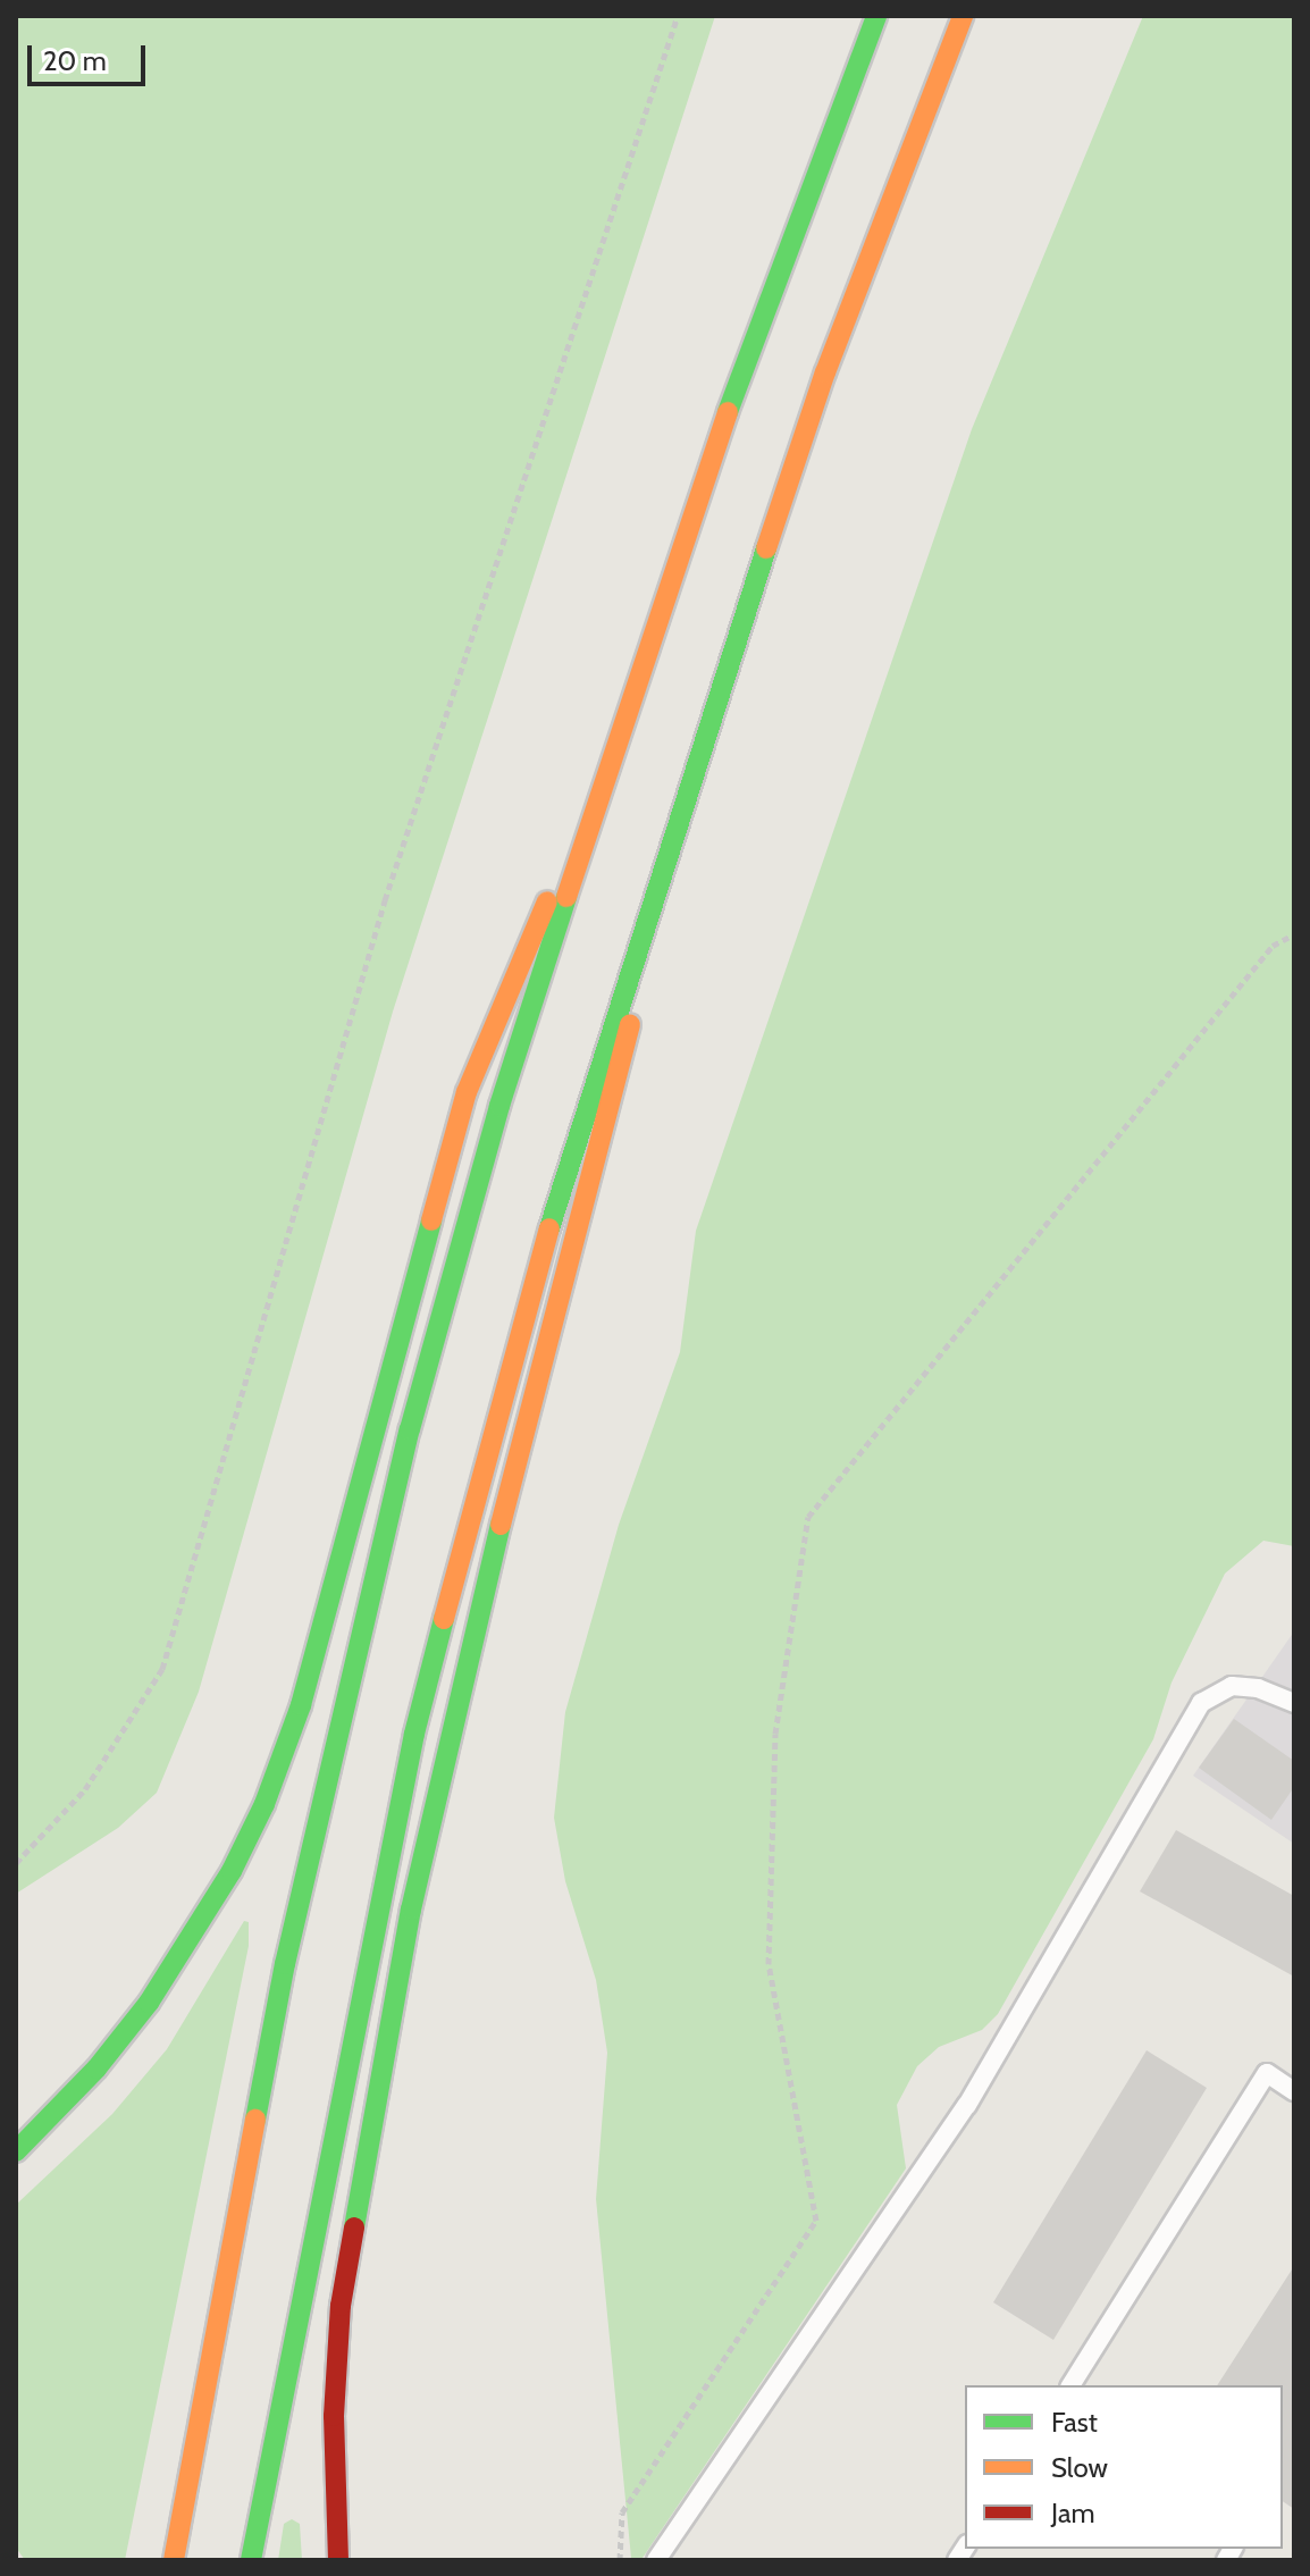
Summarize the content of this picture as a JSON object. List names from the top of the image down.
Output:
{
  "legend": ["Fast", "Slow", "Jam"],
  "scale_bar": "20 m"
}
